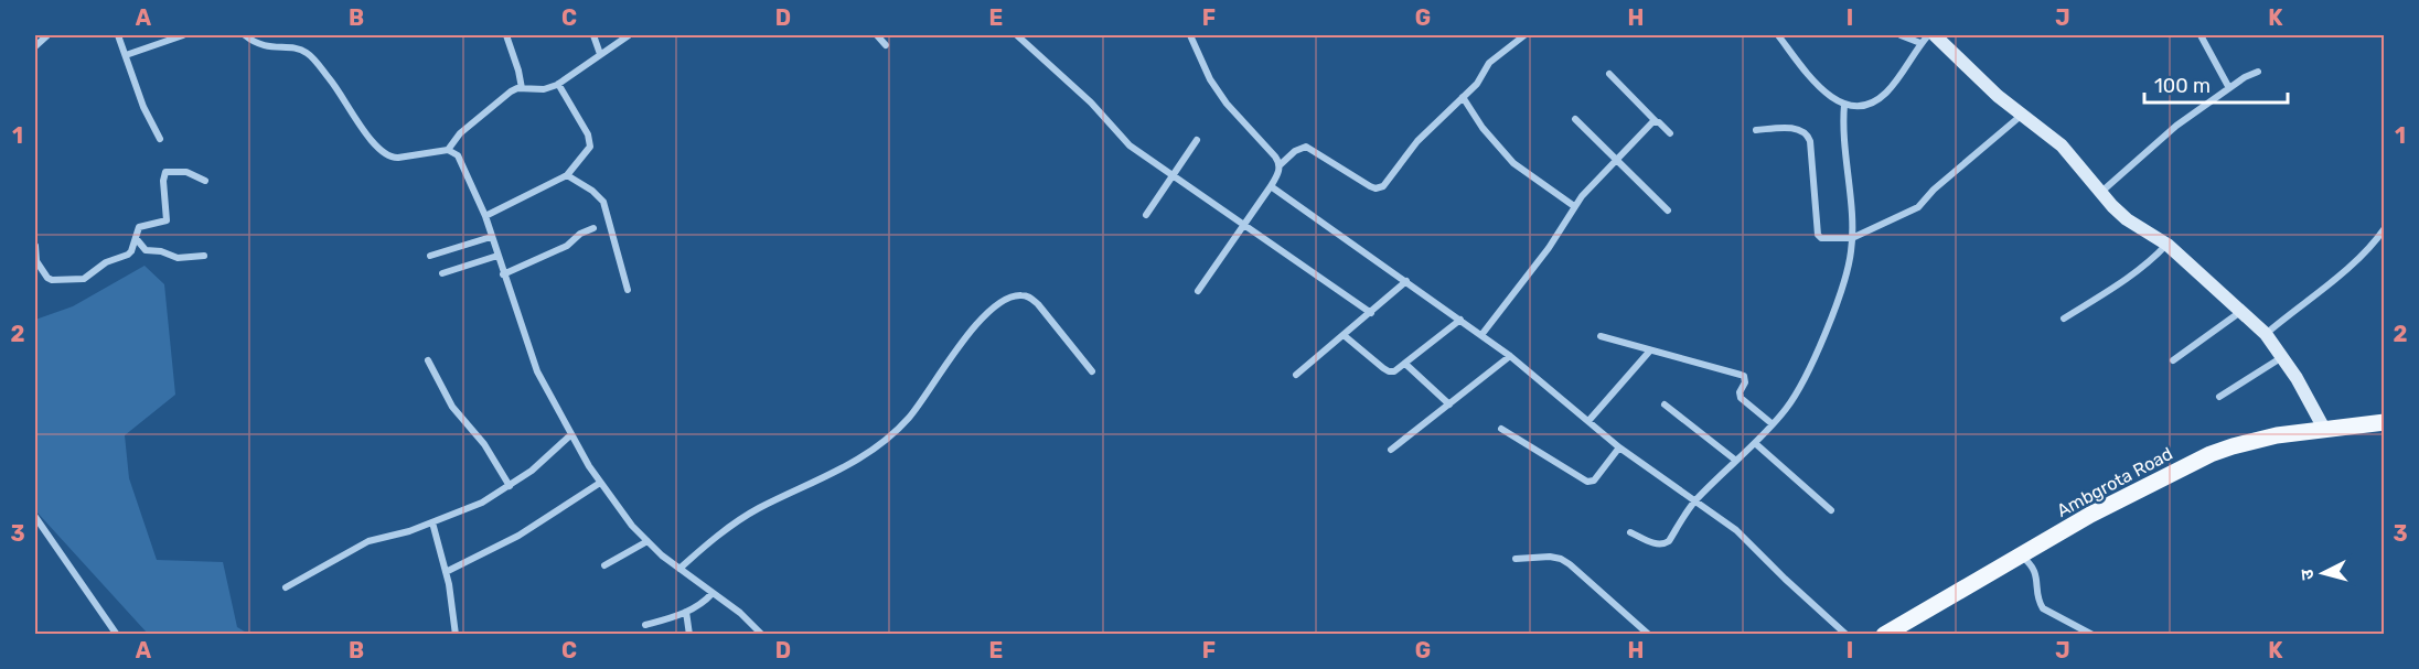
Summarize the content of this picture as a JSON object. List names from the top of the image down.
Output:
{
  "streets": {
    "main road": ["Ambgrota Road"]
  },
  "scale_bar": "100 m",
  "north": "left",
  "grid": {
    "columns": [
      "A",
      "B",
      "C",
      "D",
      "E",
      "F",
      "G",
      "H",
      "I",
      "J",
      "K"
    ],
    "rows": ["1", "2", "3"]
  }
}
